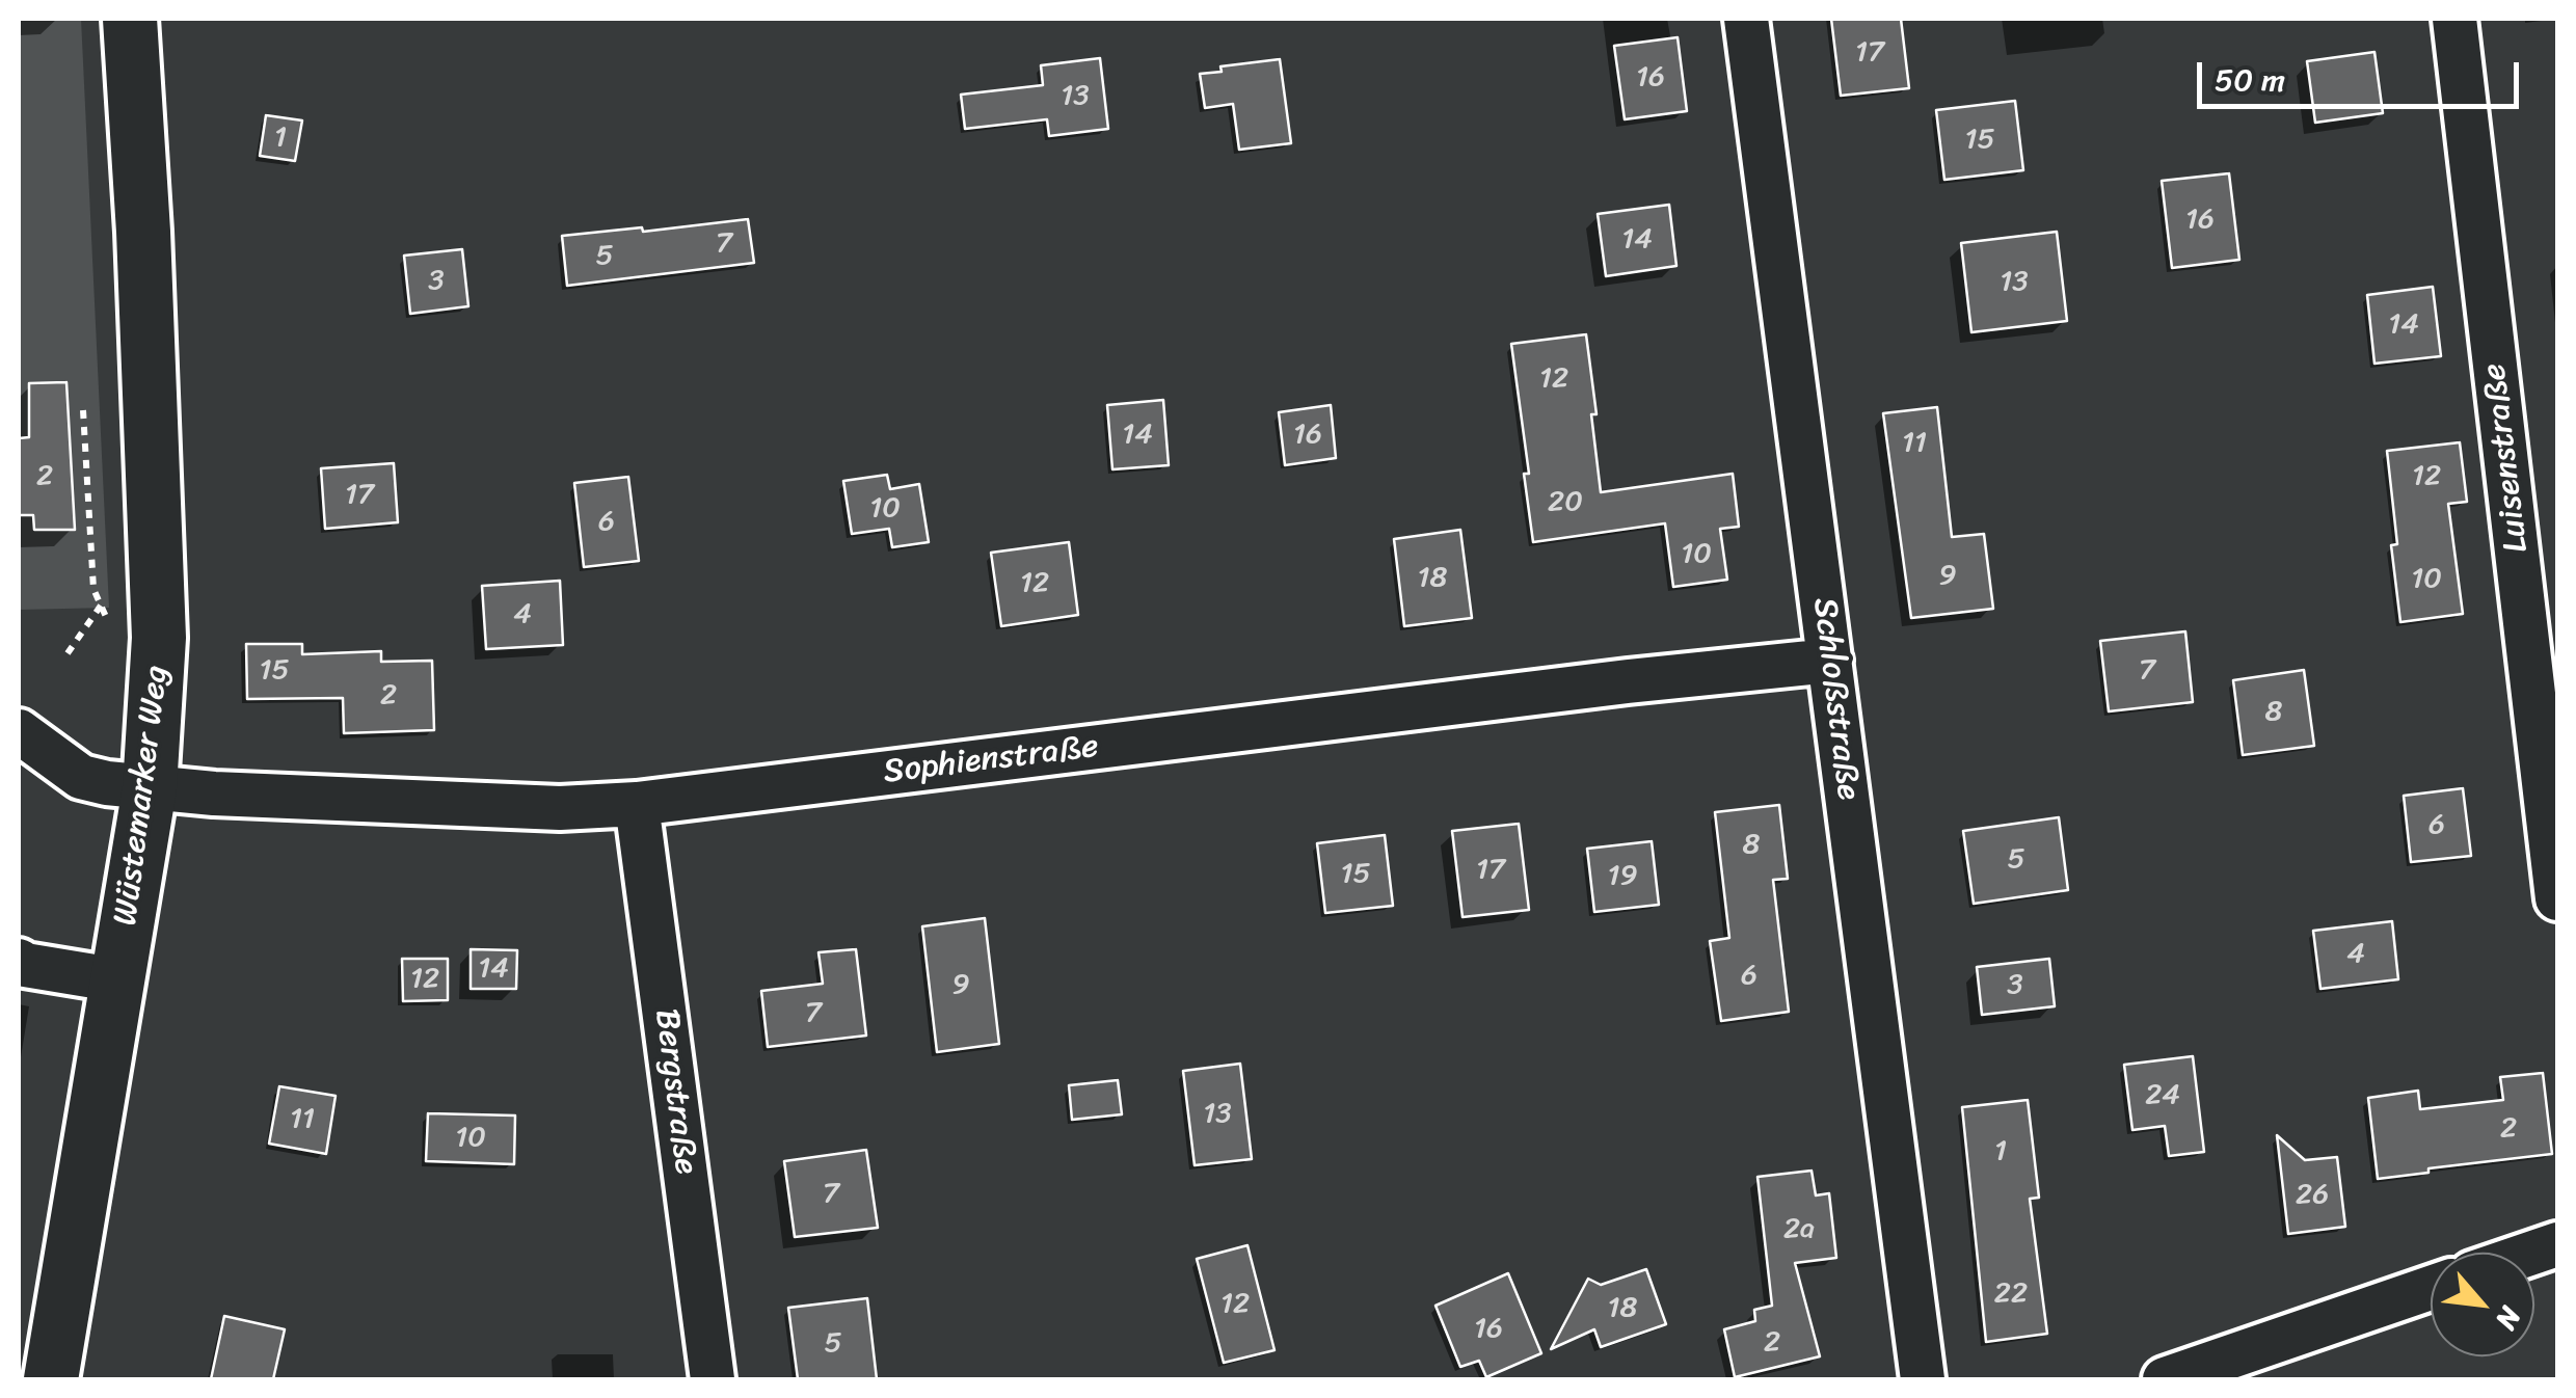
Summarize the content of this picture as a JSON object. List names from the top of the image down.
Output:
{
  "streets": {
    "main road": ["Wüstemarker Weg"],
    "street": [
      "Luisenstraße",
      "Schloßstraße",
      "Sophienstraße",
      "Bergstraße"
    ]
  },
  "crossings": [
    ["Schloßstraße", "Sophienstraße"],
    ["Sophienstraße", "Wüstemarker Weg"],
    ["Sophienstraße", "Bergstraße"]
  ],
  "house_numbers": [
    "17",
    "16",
    "13",
    "1",
    "15",
    "16",
    "14",
    "7",
    "5",
    "3",
    "13",
    "14",
    "12",
    "14",
    "16",
    "11",
    "2",
    "12",
    "17",
    "20",
    "10",
    "6",
    "10",
    "9",
    "18",
    "10",
    "12",
    "4",
    "15",
    "7",
    "2",
    "8",
    "6",
    "8",
    "5",
    "17",
    "15",
    "19",
    "4",
    "14",
    "6",
    "12",
    "9",
    "3",
    "7",
    "24",
    "13",
    "11",
    "2",
    "10",
    "1",
    "7",
    "26",
    "2a",
    "22",
    "12",
    "18",
    "16",
    "2",
    "5"
  ],
  "scale_bar": "50 m",
  "north": "bottom right"
}
